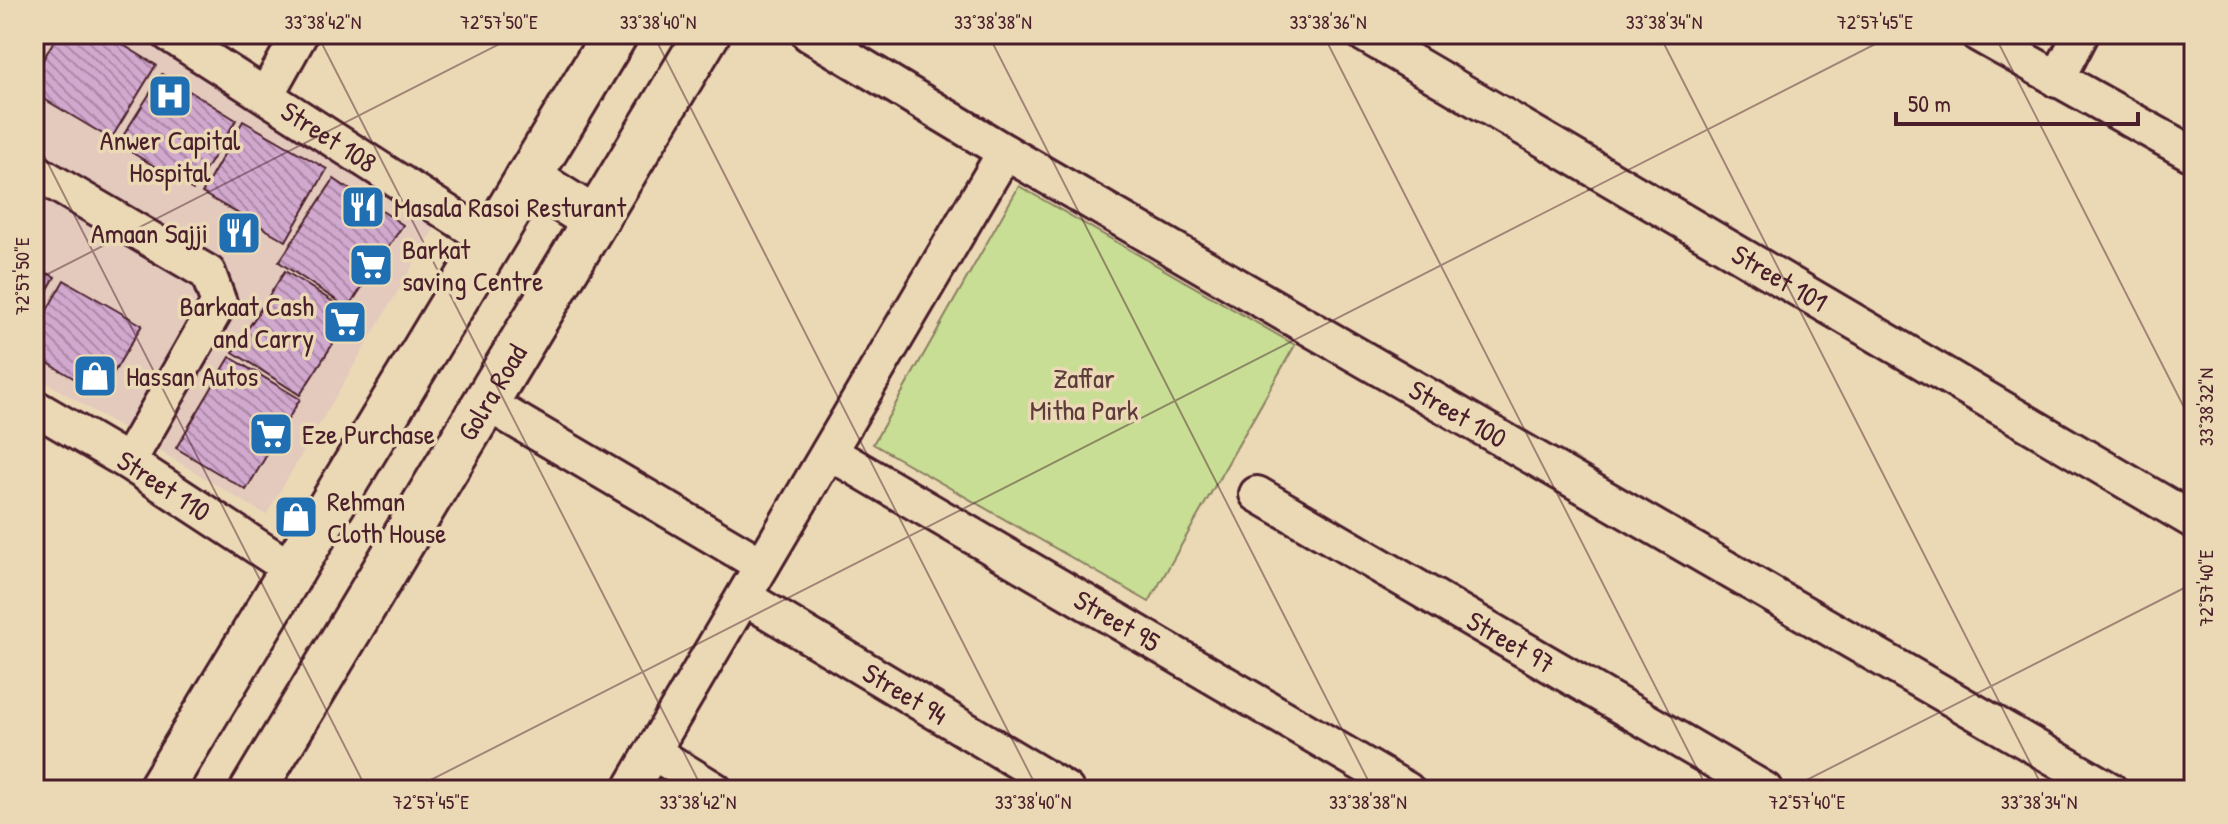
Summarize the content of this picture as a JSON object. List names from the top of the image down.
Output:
{
  "streets": {
    "main road": ["Golra Road"],
    "street": [
      "Street 108",
      "Street 101",
      "Street 100",
      "Street 110",
      "Street 95",
      "Street 97",
      "Street 94"
    ]
  },
  "parks": ["Zaffar Mitha Park"],
  "places": {
    "hospital": ["Anwer Capital Hospital"],
    "restaurant": ["Masala Rasoi Resturant", "Amaan Sajji"],
    "supermarket": ["Barkat saving Centre", "Barkaat Cash and Carry", "Eze Purchase"],
    "shop": ["Hassan Autos", "Rehman Cloth House"]
  },
  "scale_bar": "50 m",
  "coordinates": [
    "33°38'42\"N",
    "72°57'50\"E",
    "33°38'40\"N",
    "33°38'38\"N",
    "33°38'36\"N",
    "33°38'34\"N",
    "72°57'45\"E",
    "33°38'32\"N",
    "72°57'40\"E"
  ]
}
